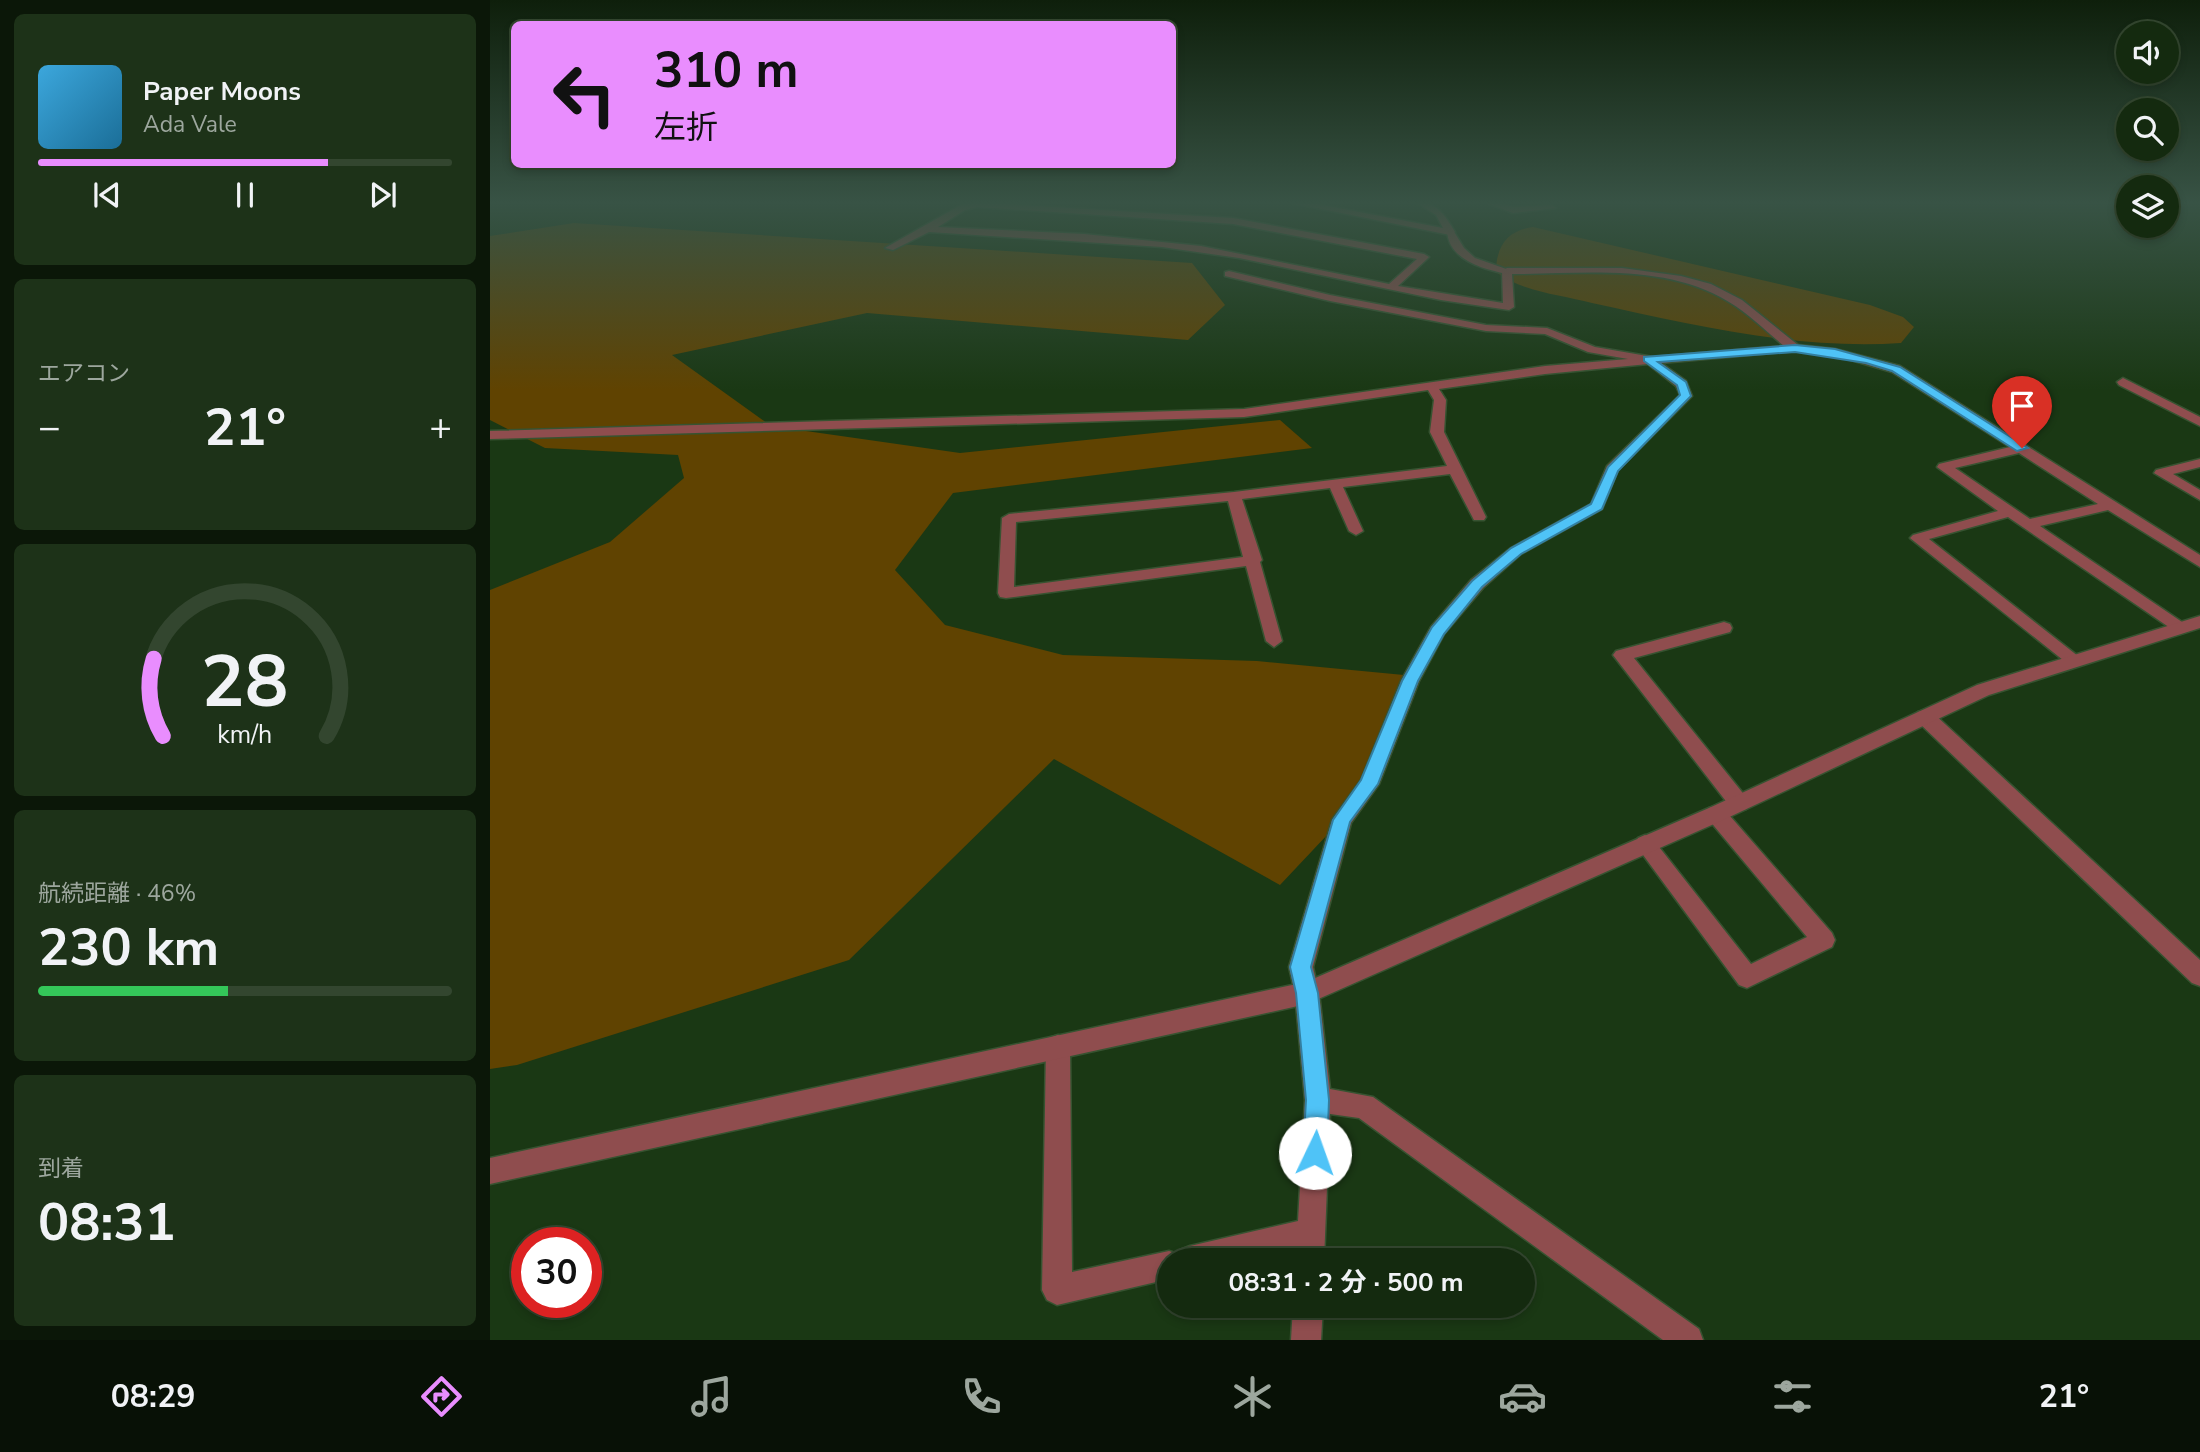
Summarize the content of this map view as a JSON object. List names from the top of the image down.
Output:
{
  "page": {
    "turn": ["310 m", "左折"],
    "song": ["Paper Moons", "Ada Vale"],
    "tile": [
      "エアコン",
      ["航続距離 · 46%", "230 km"],
      ["到着", "08:31"]
    ],
    "heat": ["−", "21°", "+"],
    "limit": "30",
    "trip": "08:31 · 2 分 · 500 m",
    "tabs": ["08:29", "21°"],
    "gauge": ["28", "km/h"]
  }
}
